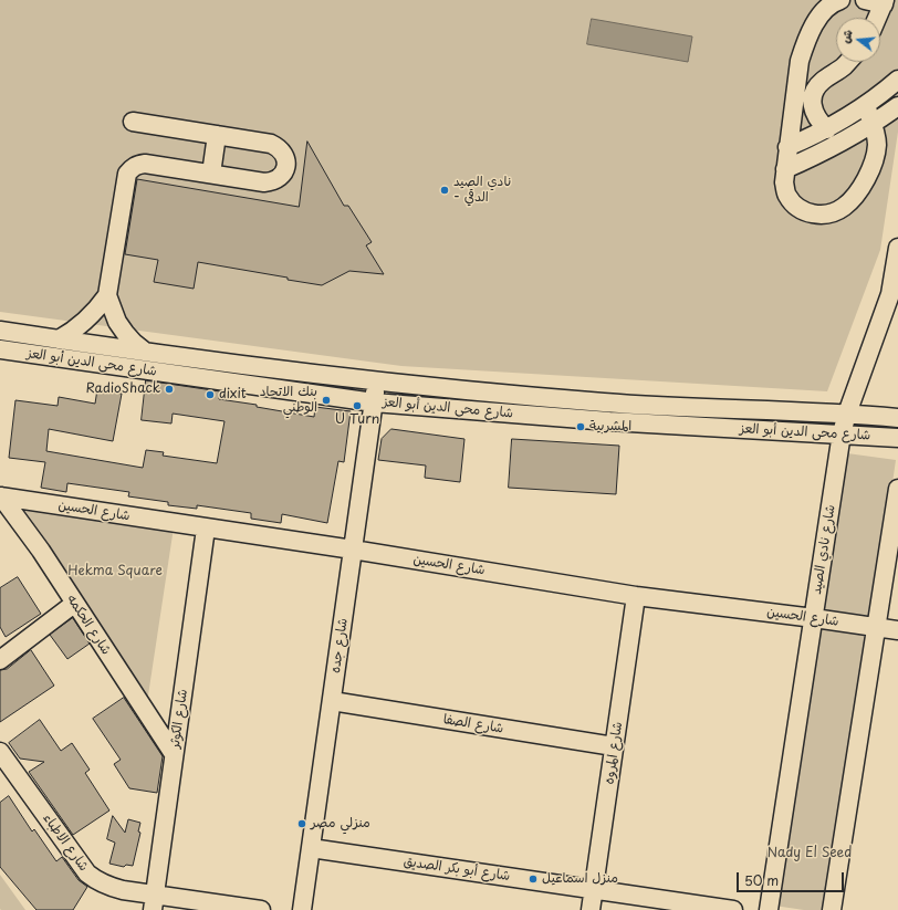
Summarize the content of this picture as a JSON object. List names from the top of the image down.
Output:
{
  "streets": {
    "street": [
      "شارع محى الدين أبو العز",
      "شارع الحسين",
      "شارع نادي الصيد",
      "شارع الحكمه",
      "شارع جده",
      "شارع الكوثر",
      "شارع الصفا",
      "شارع المروه",
      "شارع الاطباء",
      "شارع أبو بكر الصديق"
    ]
  },
  "crossings": [
    ["شارع محى الدين أبو العز", "شارع نادي الصيد"],
    ["شارع محى الدين أبو العز", "شارع جده"],
    ["شارع الحسين", "شارع نادي الصيد"],
    ["شارع الحسين", "شارع الحكمه"],
    ["شارع الحسين", "شارع جده"],
    ["شارع الحسين", "شارع الكوثر"],
    ["شارع الحسين", "شارع المروه"],
    ["شارع الحكمه", "شارع الكوثر"],
    ["شارع جده", "شارع الصفا"],
    ["شارع جده", "شارع أبو بكر الصديق"],
    ["شارع الكوثر", "شارع الاطباء"],
    ["شارع الصفا", "شارع المروه"],
    ["شارع المروه", "شارع أبو بكر الصديق"]
  ],
  "parks": ["Hekma Square", "Nady El Seed"],
  "places": [
    "نادي الصيد - الدقي",
    "RadioShack",
    "dixit",
    "بنك الاتحاد الوطني",
    "U Turn",
    "المشربية",
    "منزلي مصر",
    "منزل اسماعيل"
  ],
  "scale_bar": "50 m",
  "north": "left"
}
